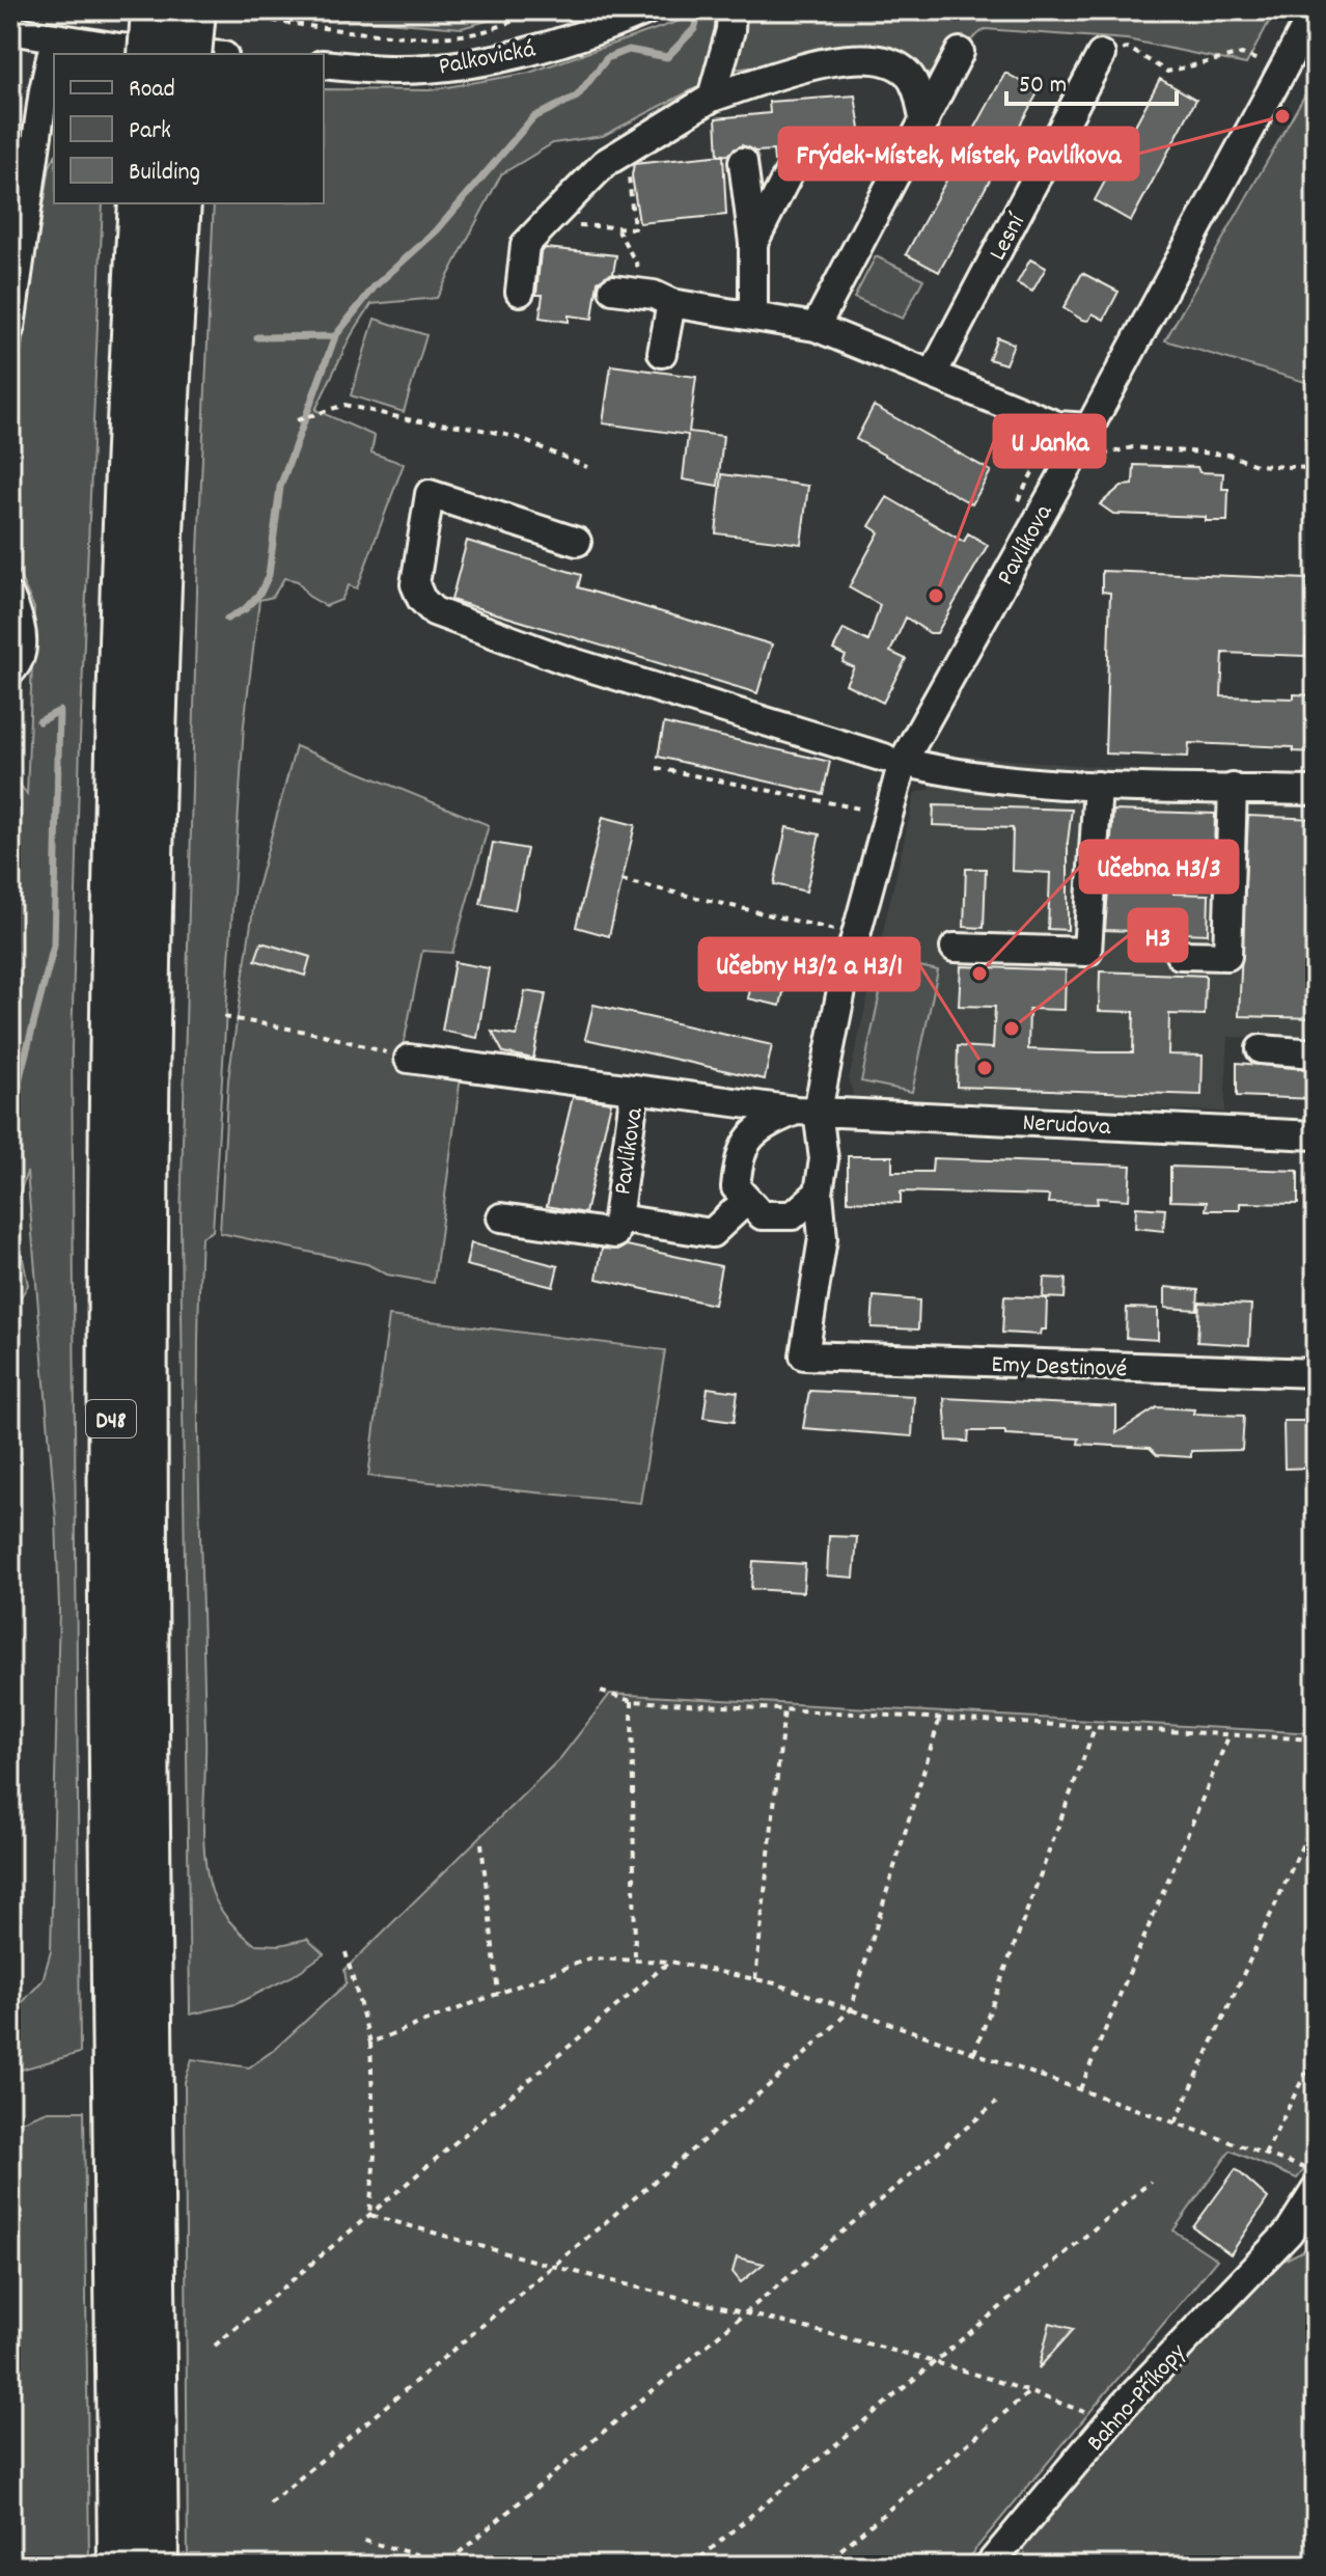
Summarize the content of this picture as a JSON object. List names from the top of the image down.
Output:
{
  "streets": {
    "highway": ["D48"],
    "street": [
      "Palkovická",
      "Lesní",
      "Pavlíkova",
      "Nerudova",
      "Emy Destinové",
      "Bahno-Příkopy"
    ]
  },
  "crossings": [
    ["Pavlíkova", "Nerudova"],
    ["Pavlíkova", "Emy Destinové"]
  ],
  "places": [
    "Frýdek-Místek, Místek, Pavlíkova",
    "U Janka",
    "Učebna H3/3",
    "H3",
    "Učebny H3/2 a H3/1"
  ],
  "legend": ["Road", "Park", "Building"],
  "scale_bar": "50 m"
}
